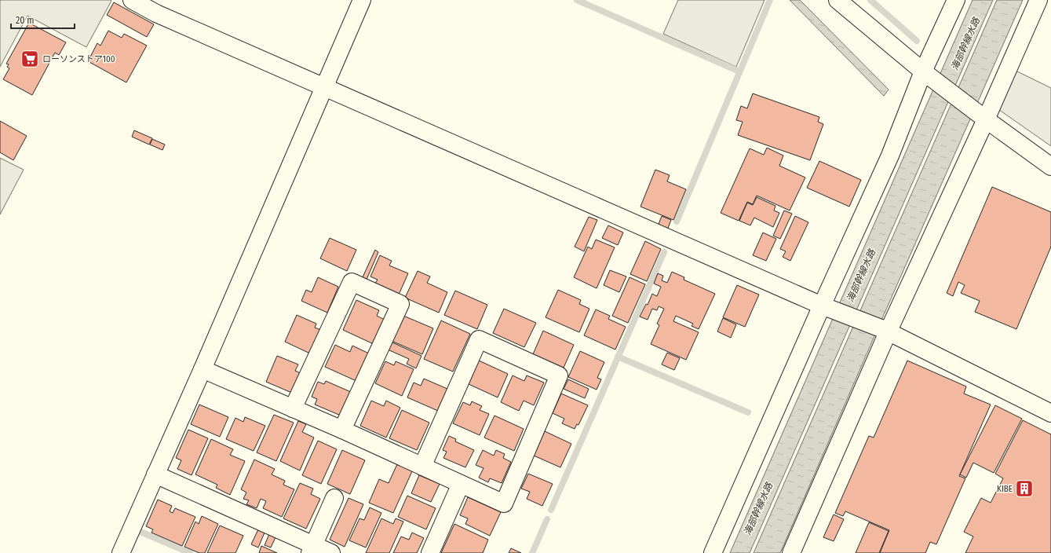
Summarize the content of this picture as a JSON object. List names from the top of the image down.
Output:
{
  "water": ["海部幹線水路"],
  "places": {
    "supermarket": ["ローソンストア100"],
    "building": ["KIBE"]
  },
  "scale_bar": "20 m"
}
